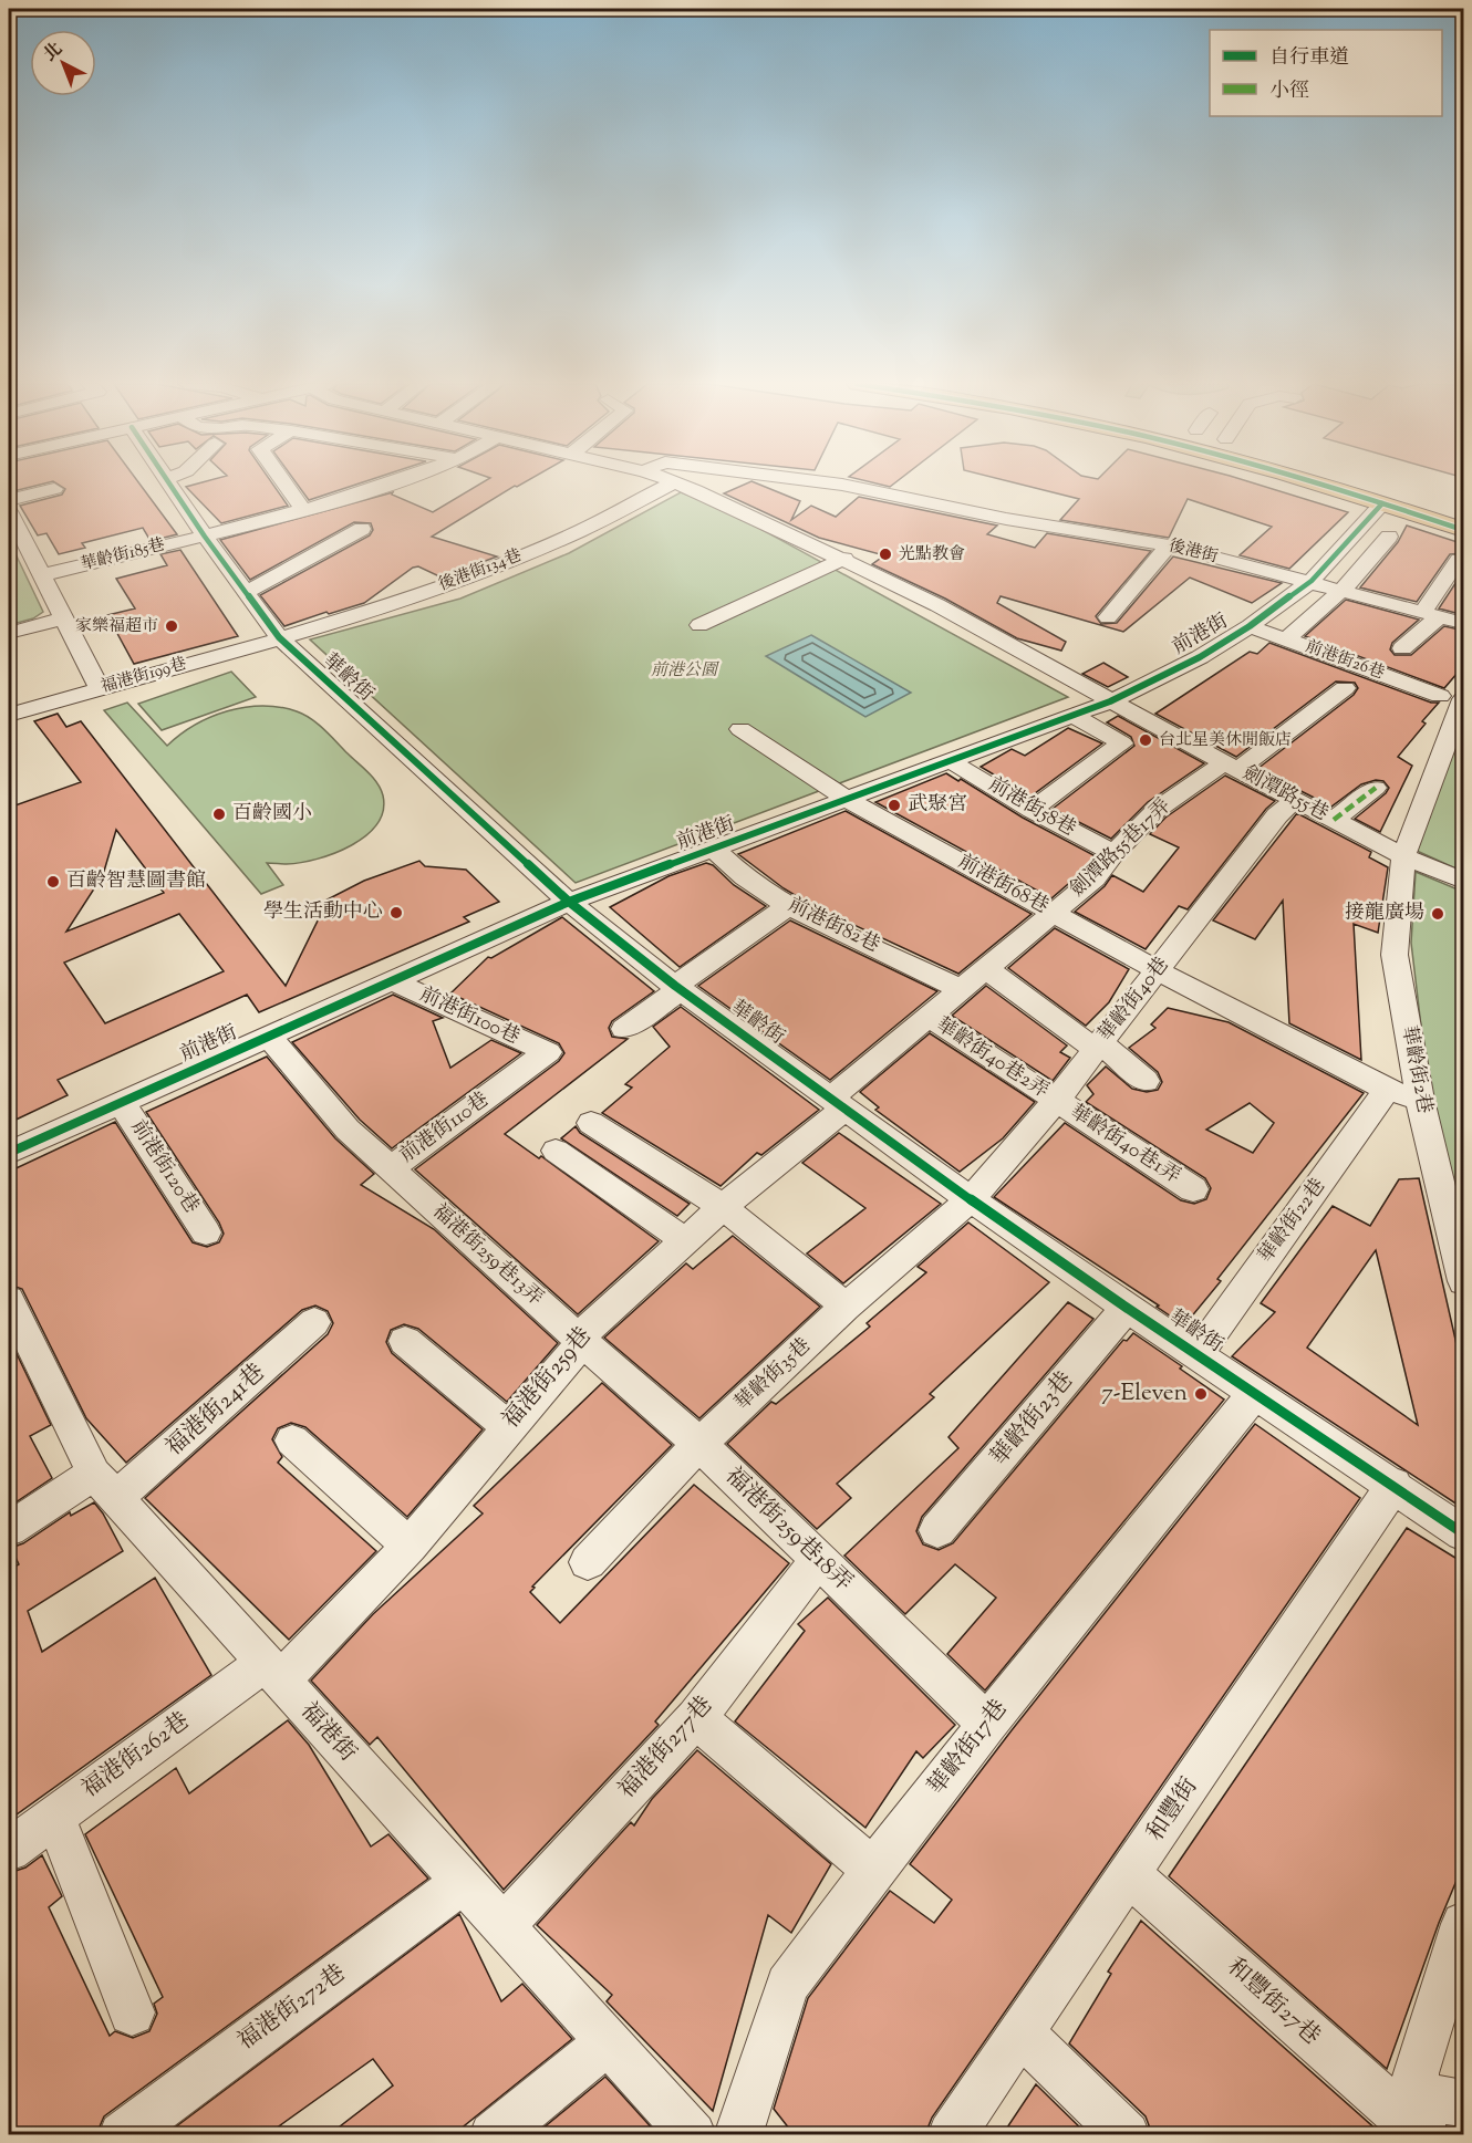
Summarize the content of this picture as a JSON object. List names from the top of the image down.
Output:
{
  "streets": {
    "street": [
      "後港街",
      "華齡街185巷",
      "後港街134巷",
      "前港街",
      "前港街26巷",
      "福港街199巷",
      "華齡街",
      "劍潭路55巷",
      "前港街58巷",
      "劍潭路55巷17弄",
      "前港街68巷",
      "前港街82巷",
      "華齡街40巷",
      "前港街100巷",
      "華齡街40巷2弄",
      "華齡街2巷",
      "前港街110巷",
      "華齡街40巷1弄",
      "前港街120巷",
      "華齡街22巷",
      "福港街259巷13弄",
      "華齡街35巷",
      "福港街259巷",
      "福港街241巷",
      "華齡街23巷",
      "福港街259巷18弄",
      "福港街",
      "福港街277巷",
      "華齡街17巷",
      "福港街262巷",
      "和豐街",
      "和豐街27巷",
      "福港街272巷"
    ]
  },
  "crossings": [
    ["後港街", "前港街"],
    ["後港街", "劍潭路55巷"],
    ["華齡街185巷", "華齡街"],
    ["後港街134巷", "福港街199巷"],
    ["後港街134巷", "華齡街"],
    ["前港街", "前港街26巷"],
    ["前港街", "華齡街"],
    ["前港街", "劍潭路55巷"],
    ["前港街", "前港街58巷"],
    ["前港街", "前港街68巷"],
    ["前港街", "前港街82巷"],
    ["前港街", "前港街100巷"],
    ["前港街", "前港街110巷"],
    ["前港街", "前港街120巷"],
    ["福港街199巷", "華齡街"],
    ["華齡街", "華齡街40巷"],
    ["華齡街", "華齡街22巷"],
    ["華齡街", "華齡街35巷"],
    ["華齡街", "福港街259巷"],
    ["華齡街", "華齡街23巷"],
    ["華齡街", "華齡街17巷"],
    ["華齡街", "和豐街"],
    ["劍潭路55巷", "劍潭路55巷17弄"],
    ["劍潭路55巷", "華齡街40巷"],
    ["劍潭路55巷", "華齡街2巷"],
    ["前港街58巷", "劍潭路55巷17弄"],
    ["劍潭路55巷17弄", "前港街68巷"],
    ["劍潭路55巷17弄", "前港街82巷"],
    ["劍潭路55巷17弄", "華齡街40巷2弄"],
    ["劍潭路55巷17弄", "福港街259巷"],
    ["前港街68巷", "華齡街40巷"],
    ["前港街68巷", "華齡街2巷"],
    ["前港街68巷", "華齡街22巷"],
    ["華齡街40巷", "華齡街40巷2弄"],
    ["華齡街40巷", "華齡街40巷1弄"],
    ["華齡街40巷", "華齡街35巷"],
    ["前港街100巷", "前港街110巷"],
    ["華齡街40巷2弄", "華齡街40巷1弄"],
    ["華齡街40巷2弄", "福港街259巷"],
    ["前港街110巷", "福港街259巷13弄"],
    ["福港街259巷13弄", "福港街259巷"],
    ["福港街259巷13弄", "福港街259巷18弄"],
    ["華齡街35巷", "福港街259巷18弄"],
    ["福港街259巷", "福港街259巷18弄"],
    ["福港街259巷", "福港街"],
    ["福港街259巷", "福港街262巷"],
    ["福港街241巷", "福港街"],
    ["福港街259巷18弄", "福港街277巷"],
    ["福港街259巷18弄", "華齡街17巷"],
    ["福港街", "福港街277巷"],
    ["福港街", "福港街262巷"],
    ["福港街", "福港街272巷"],
    ["和豐街", "和豐街27巷"]
  ],
  "parks": ["前港公園"],
  "places": [
    "光點教會",
    "家樂福超市",
    "台北星美休閒飯店",
    "武聚宮",
    "百齡國小",
    "百齡智慧圖書館",
    "學生活動中心",
    "接龍廣場",
    "7-Eleven"
  ],
  "legend": ["自行車道", "小徑"],
  "north": "top left"
}
